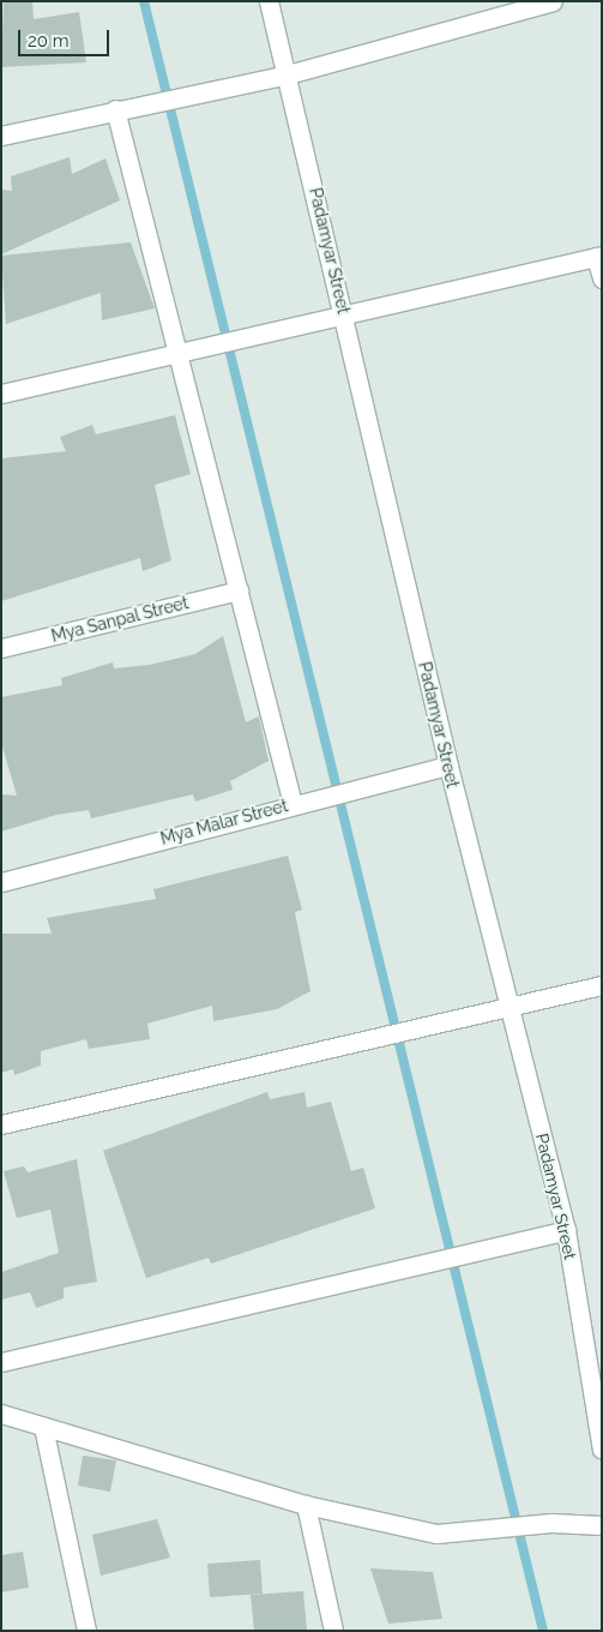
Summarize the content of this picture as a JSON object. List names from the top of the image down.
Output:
{
  "streets": {
    "street": ["Padamyar Street", "Mya Sanpal Street", "Mya Malar Street"]
  },
  "crossings": [
    ["Padamyar Street", "Mya Malar Street"]
  ],
  "scale_bar": "20 m"
}
